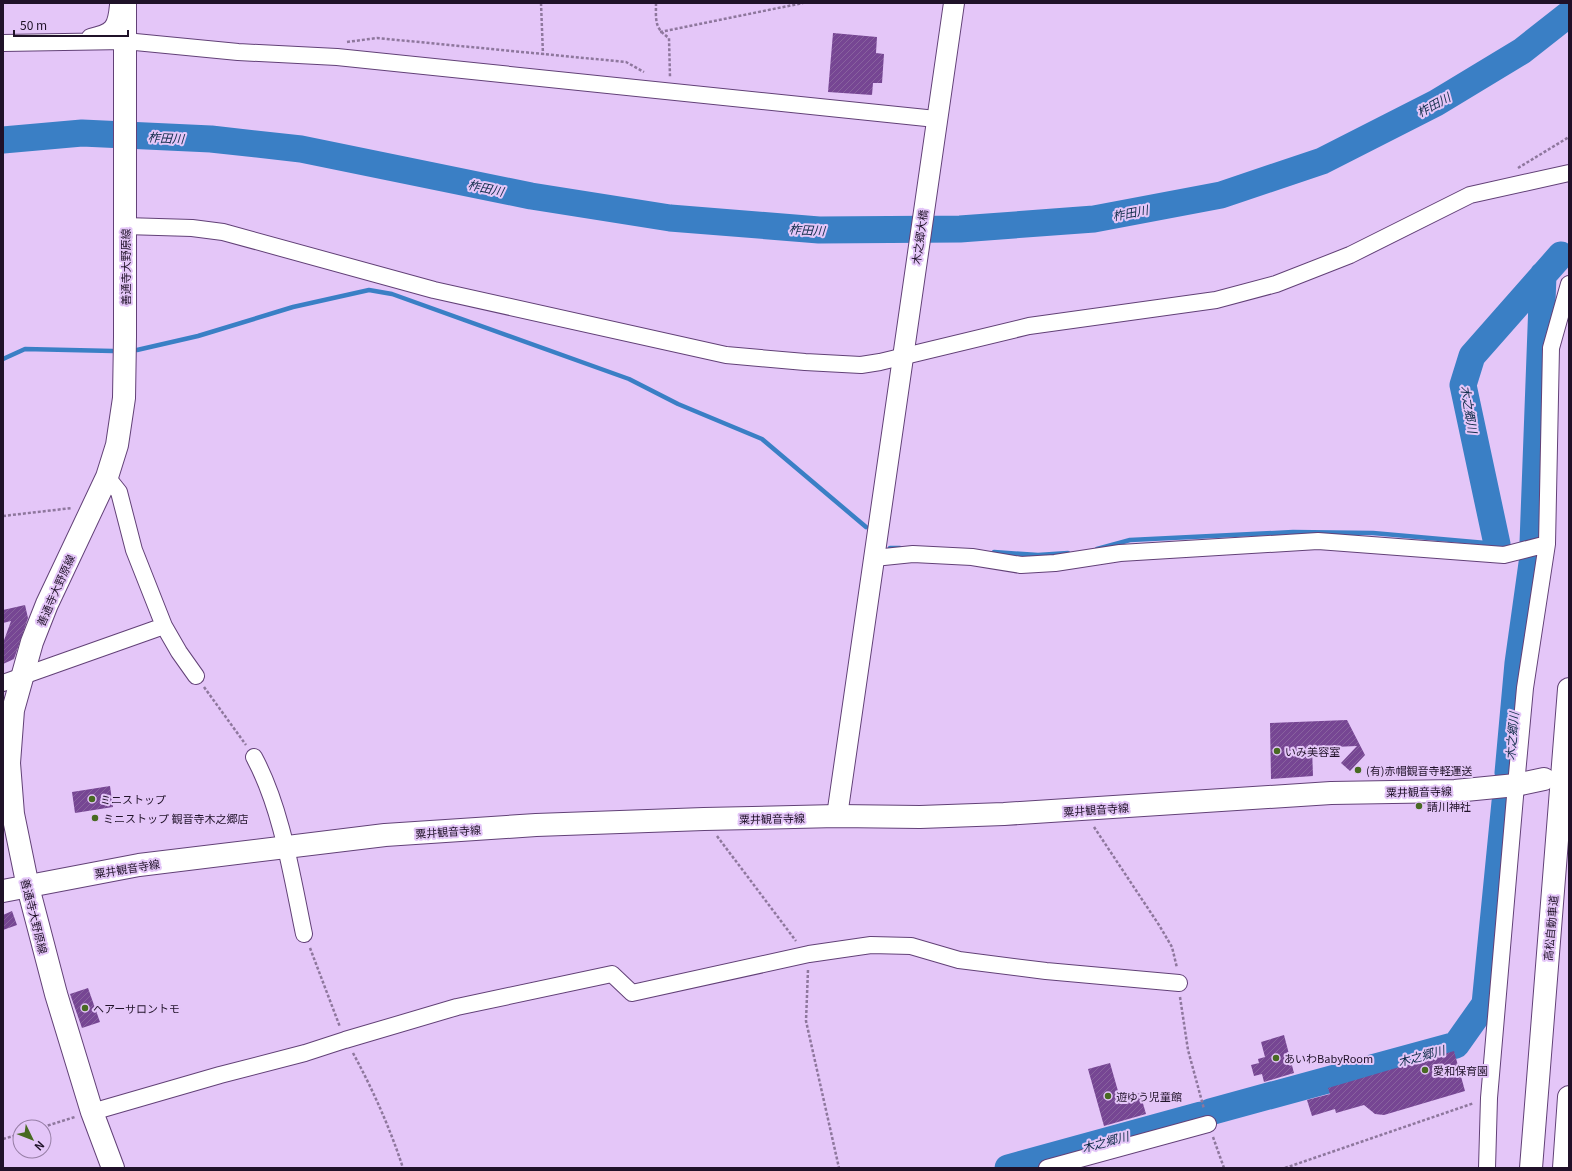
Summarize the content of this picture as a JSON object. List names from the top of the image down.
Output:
{
  "streets": {
    "main road": ["善通寺大野原線", "粟井観音寺線", "高松自動車道"],
    "street": ["木之郷大橋"]
  },
  "crossings": [
    ["木之郷大橋", "粟井観音寺線"],
    ["善通寺大野原線", "粟井観音寺線"]
  ],
  "water": ["柞田川", "木之郷川"],
  "places": [
    "いみ美容室",
    "(有)赤帽観音寺軽運送",
    "ミニストップ",
    "請川神社",
    "ミニストップ 観音寺木之郷店",
    "ヘアーサロントモ",
    "あいわBabyRoom",
    "愛和保育園",
    "遊ゆう児童館"
  ],
  "scale_bar": "50 m",
  "north": "bottom right"
}
